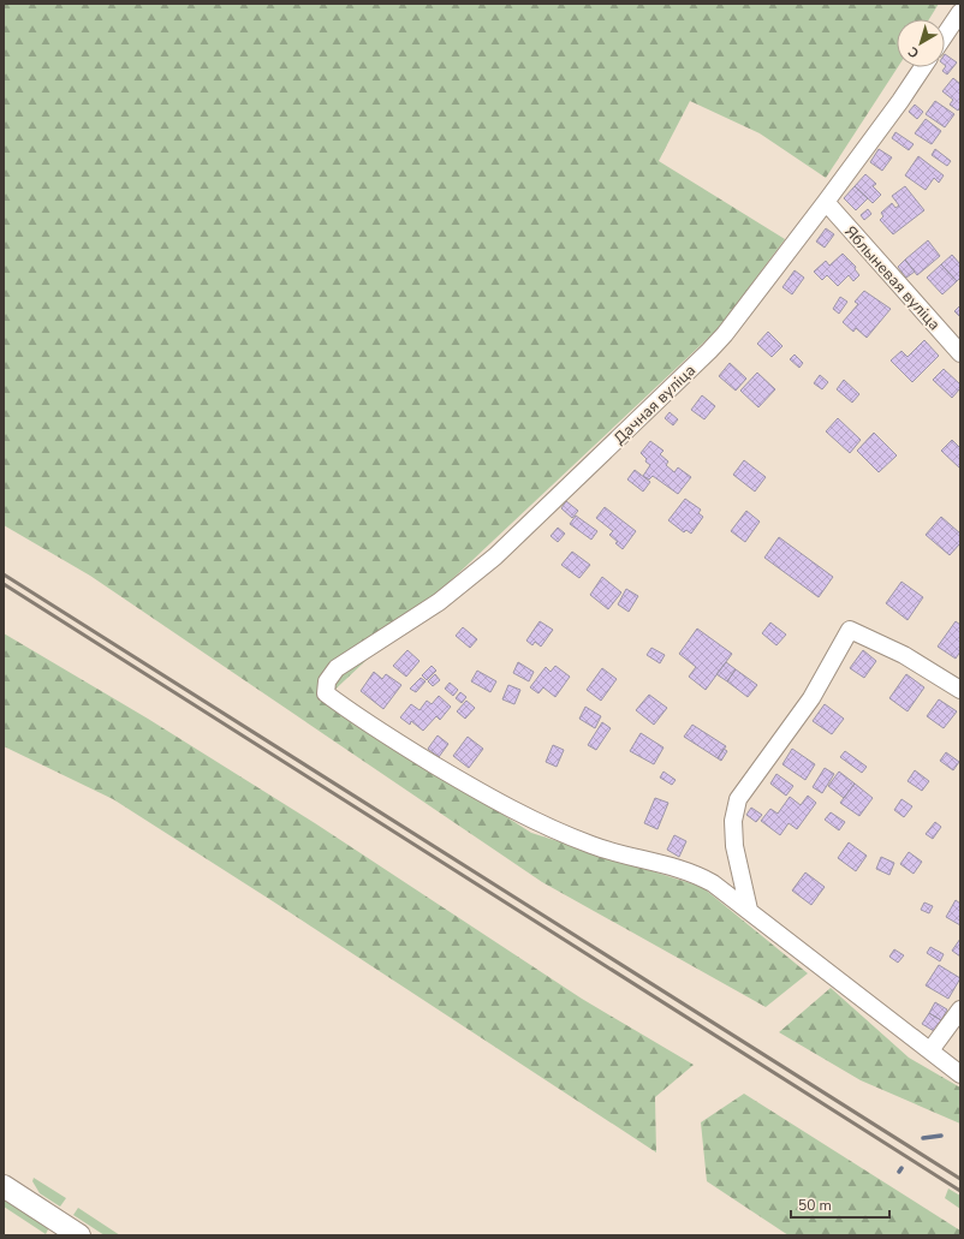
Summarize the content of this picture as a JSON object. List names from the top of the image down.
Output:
{
  "streets": {
    "street": ["Яблыневая вуліца", "Дачная вуліца"]
  },
  "crossings": [
    ["Яблыневая вуліца", "Дачная вуліца"]
  ],
  "scale_bar": "50 m",
  "north": "bottom left"
}
